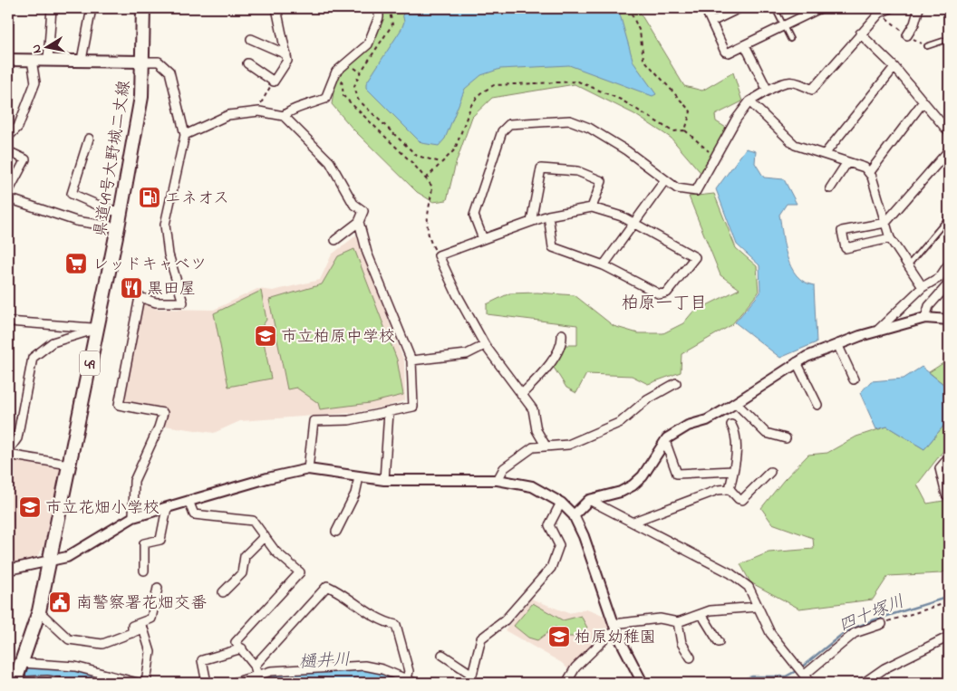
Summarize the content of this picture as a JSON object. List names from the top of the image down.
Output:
{
  "streets": {
    "main road": ["県道49号大野城二丈線", "49"]
  },
  "districts": ["柏原一丁目"],
  "water": ["四十塚川", "樋井川"],
  "places": {
    "fuel station": ["エネオス"],
    "supermarket": ["レッドキャベツ"],
    "restaurant": ["黒田屋"],
    "school or university": ["市立柏原中学校", "市立花畑小学校", "柏原幼稚園"],
    "public building": ["南警察署花畑交番"]
  },
  "north": "left"
}
